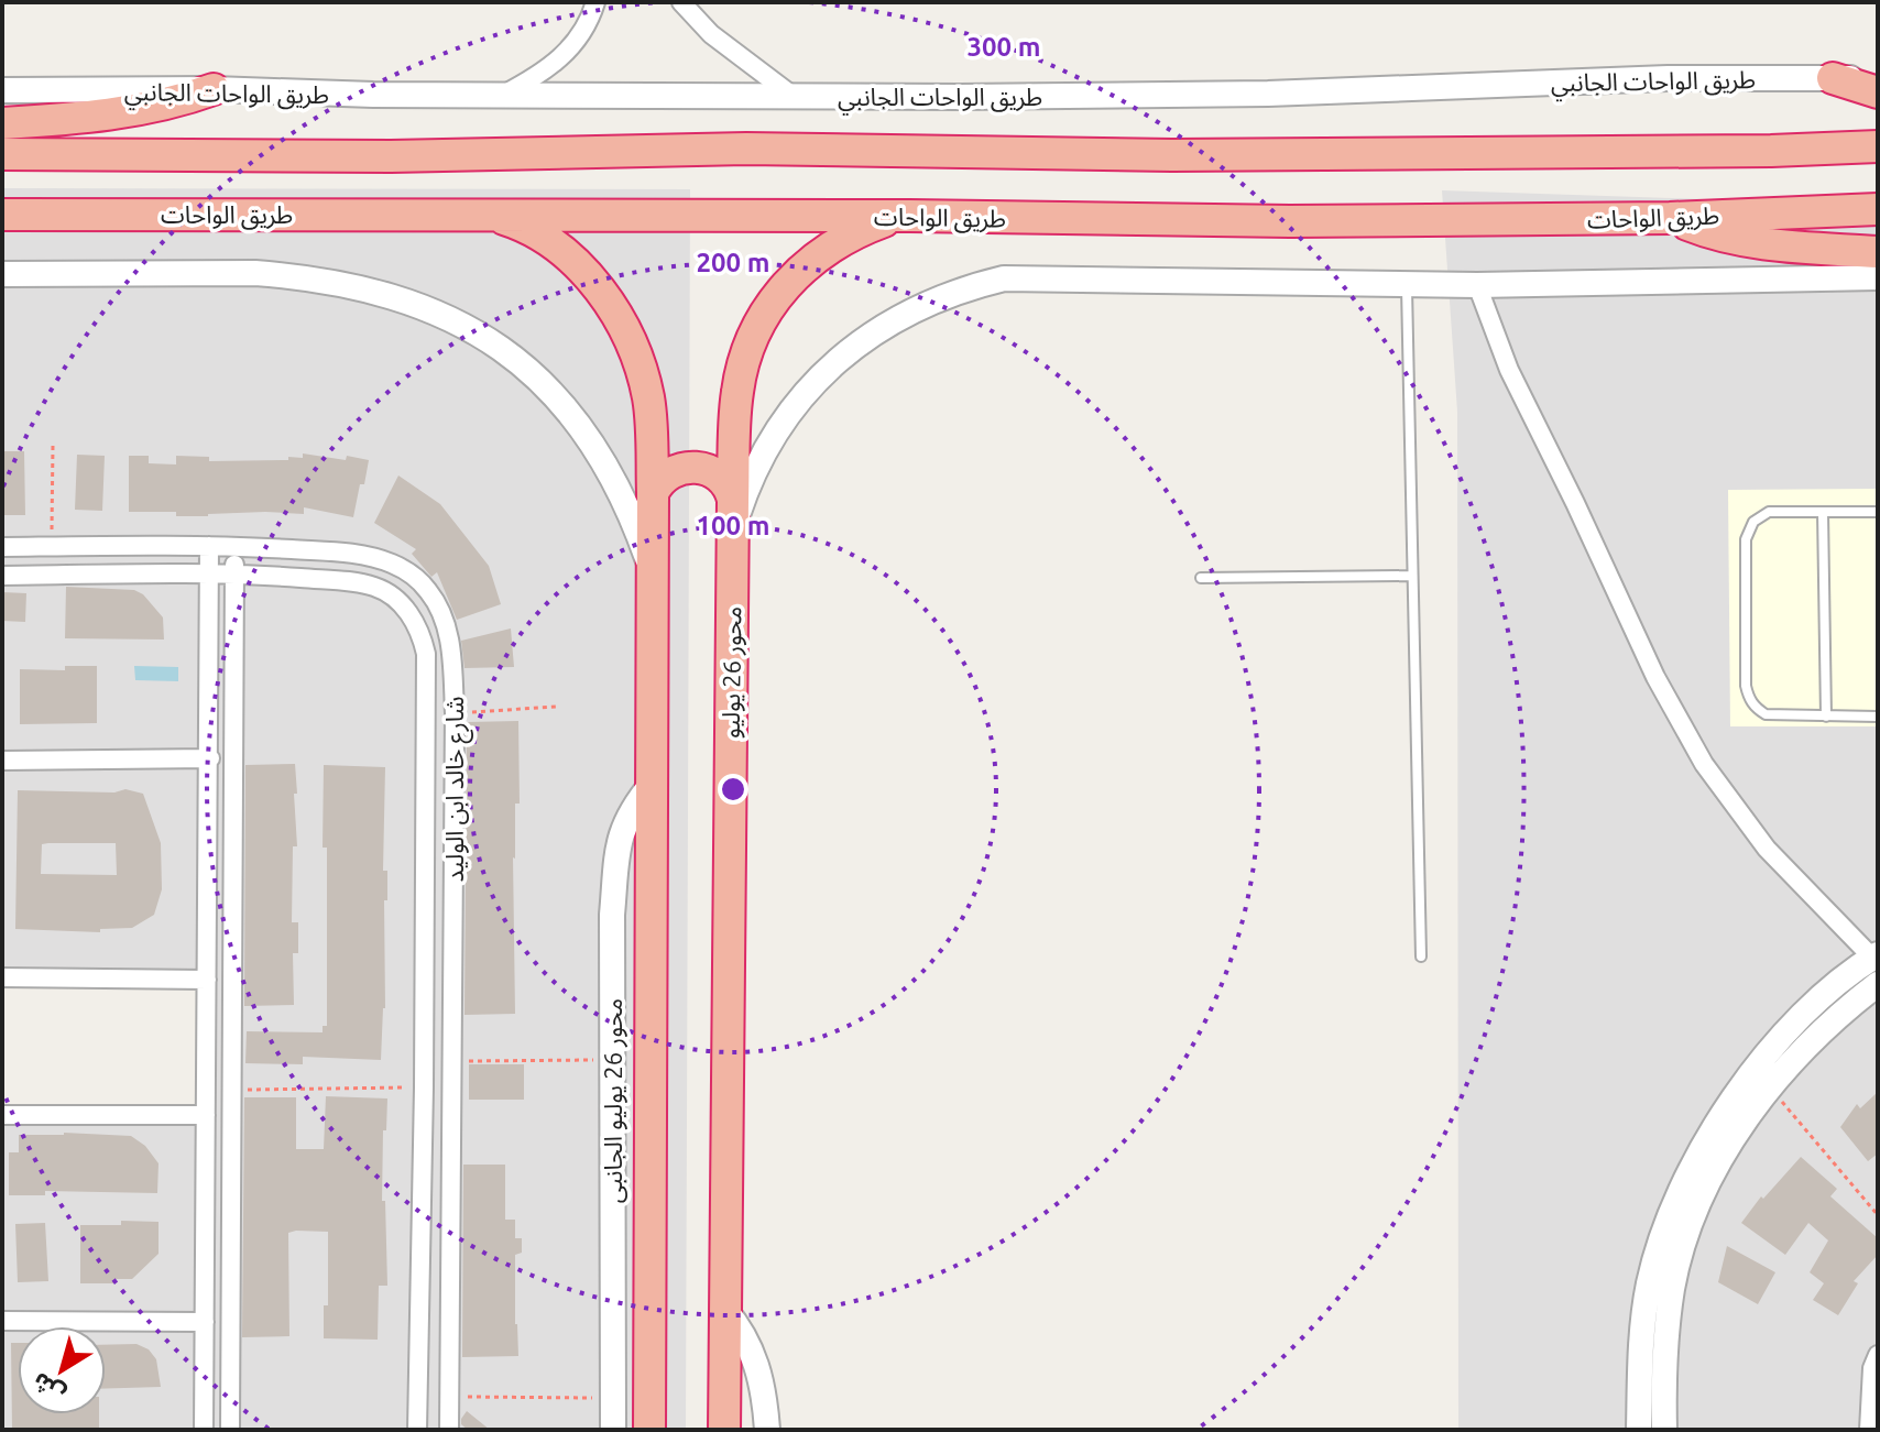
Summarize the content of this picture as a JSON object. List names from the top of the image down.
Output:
{
  "streets": {
    "highway": ["طريق الواحات", "محور 26 يوليو"],
    "street": ["طريق الواحات الجانبي", "شارع خالد ابن الوليد", "محور 26 يوليو الجانبى"]
  },
  "crossings": [
    ["طريق الواحات", "محور 26 يوليو"]
  ],
  "north": "bottom left",
  "rings": ["300 m", "200 m", "100 m"]
}
